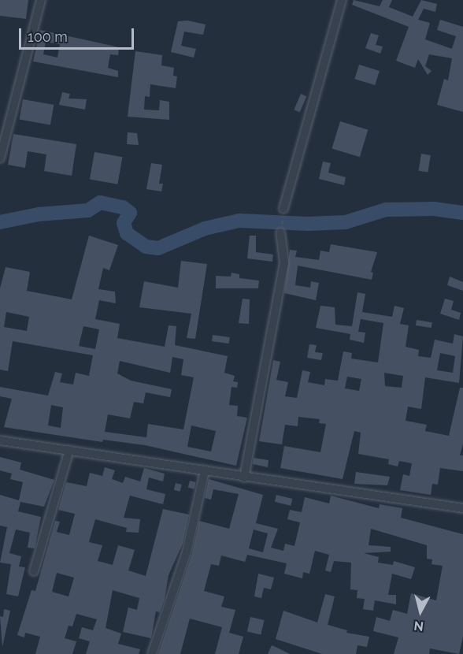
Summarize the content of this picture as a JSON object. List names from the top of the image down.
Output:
{
  "scale_bar": "100 m",
  "north": "bottom"
}
